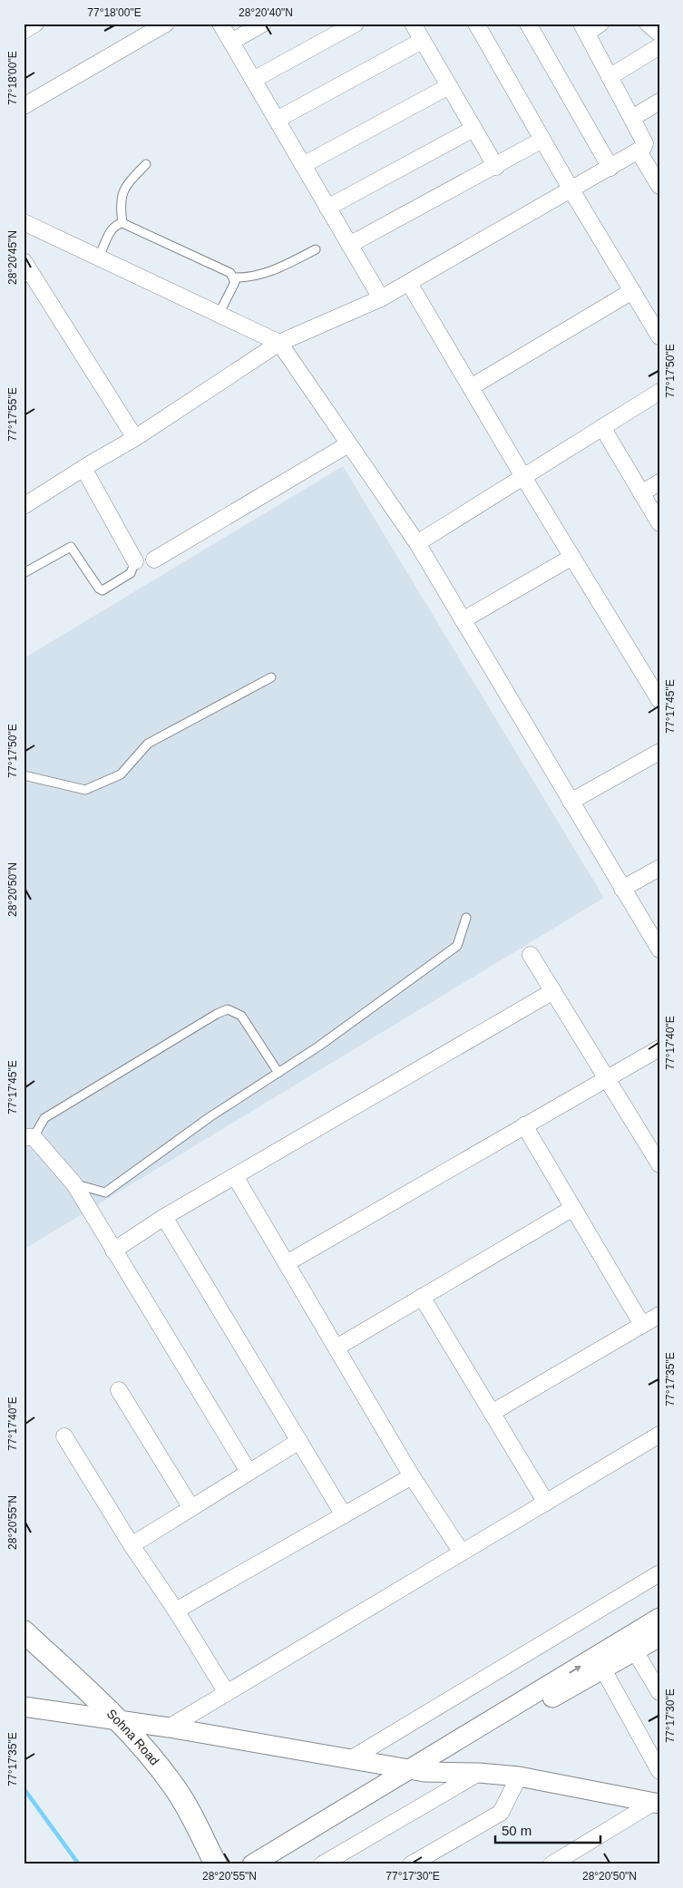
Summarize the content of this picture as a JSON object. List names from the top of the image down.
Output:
{
  "streets": {
    "main road": ["Sohna Road"]
  },
  "scale_bar": "50 m",
  "coordinates": [
    "77°18'00\"E",
    "28°20'40\"N",
    "28°20'45\"N",
    "77°17'50\"E",
    "77°17'55\"E",
    "77°17'45\"E",
    "28°20'50\"N",
    "77°17'40\"E",
    "77°17'35\"E",
    "28°20'55\"N",
    "77°17'30\"E"
  ]
}
